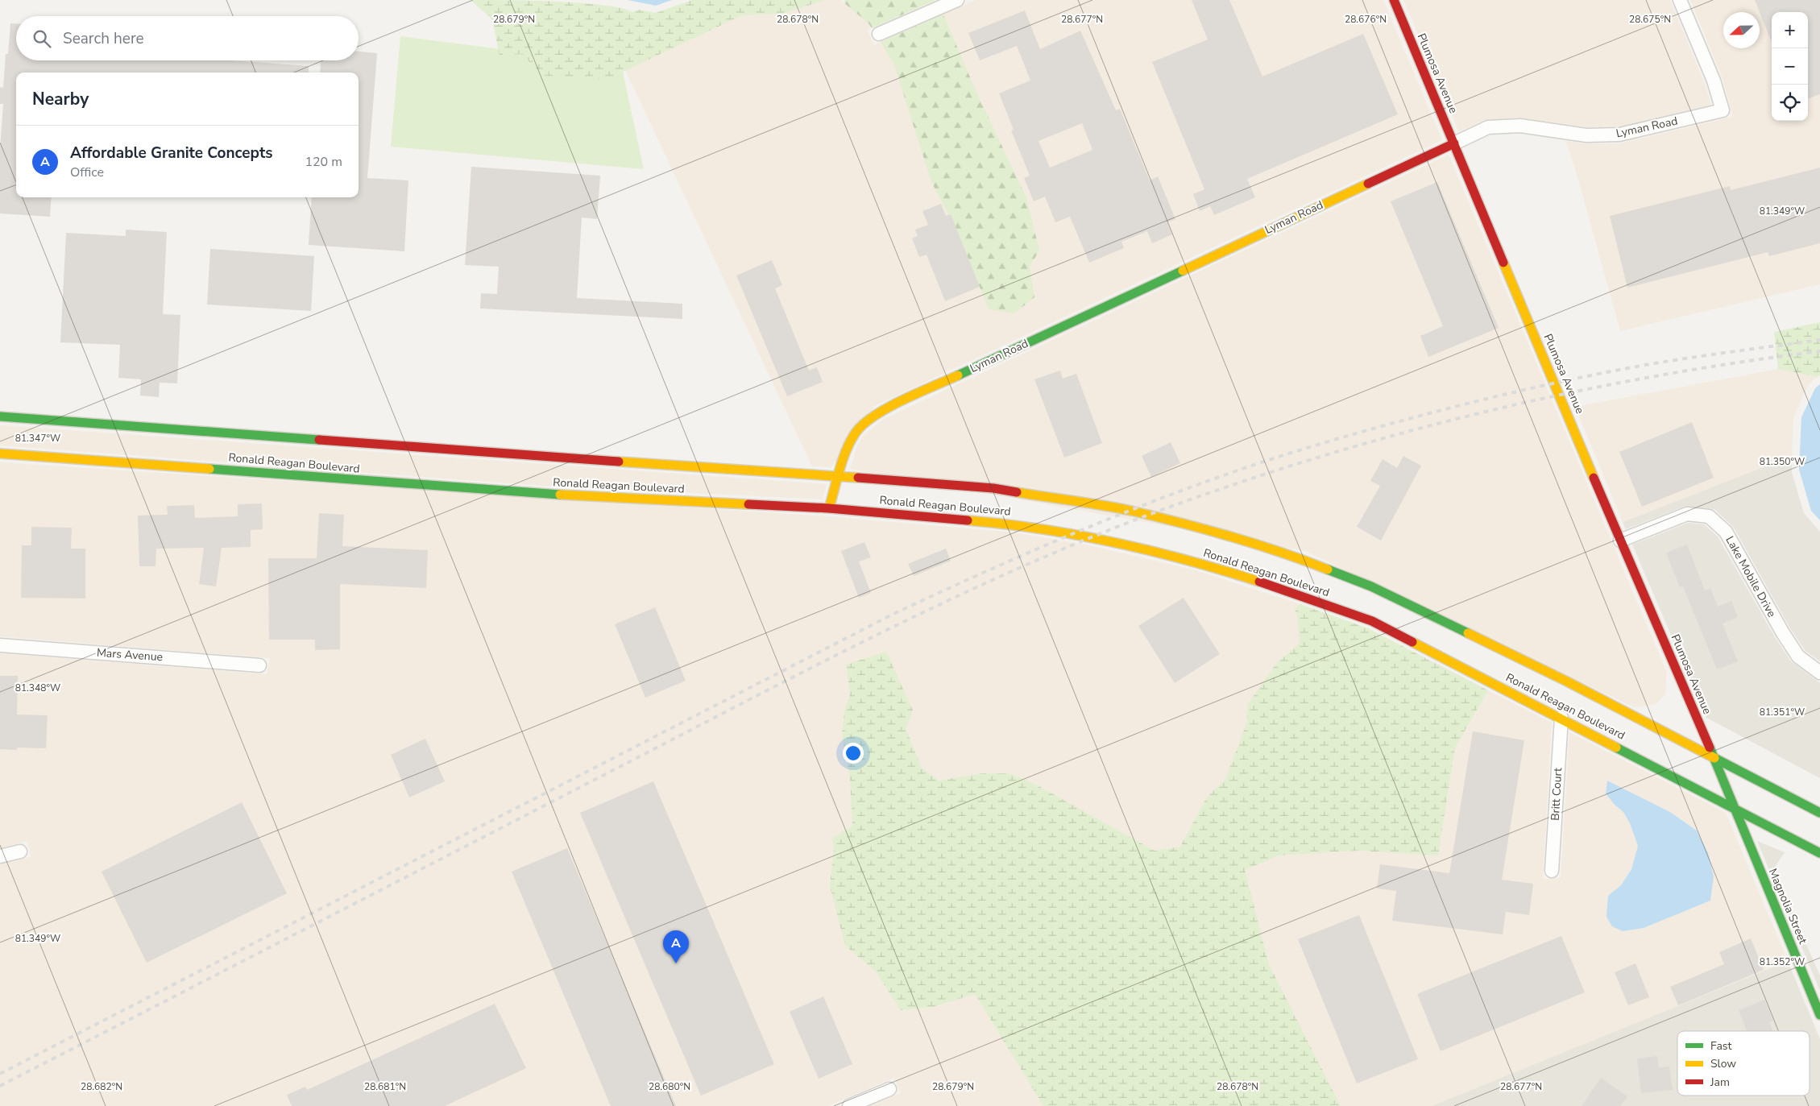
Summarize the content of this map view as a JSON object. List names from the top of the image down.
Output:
{
  "streets": {
    "main road": [
      "Plumosa Avenue",
      "Lyman Road",
      "Ronald Reagan Boulevard",
      "Magnolia Street"
    ],
    "street": ["Lake Mobile Drive", "Mars Avenue", "Britt Court"]
  },
  "crossings": [
    ["Plumosa Avenue", "Lyman Road"],
    ["Plumosa Avenue", "Ronald Reagan Boulevard"],
    ["Plumosa Avenue", "Lake Mobile Drive"],
    ["Plumosa Avenue", "Magnolia Street"],
    ["Lyman Road", "Ronald Reagan Boulevard"],
    ["Ronald Reagan Boulevard", "Britt Court"],
    ["Ronald Reagan Boulevard", "Magnolia Street"]
  ],
  "legend": ["Fast", "Slow", "Jam"],
  "north": "left",
  "page": {
    "map_buttons": ["+", "−"],
    "search": "Search here",
    "heading": "Nearby",
    "list": [
      {
        "mark": "A",
        "name": "Affordable Granite Concepts",
        "note": "Office",
        "value": "120 m"
      }
    ],
    "pins": "A"
  },
  "coordinates": [
    "28.679°N",
    "28.678°N",
    "28.677°N",
    "28.676°N",
    "28.675°N",
    "81.349°W",
    "81.347°W",
    "81.350°W",
    "81.348°W",
    "81.351°W",
    "81.352°W",
    "28.682°N",
    "28.681°N",
    "28.680°N"
  ]
}
